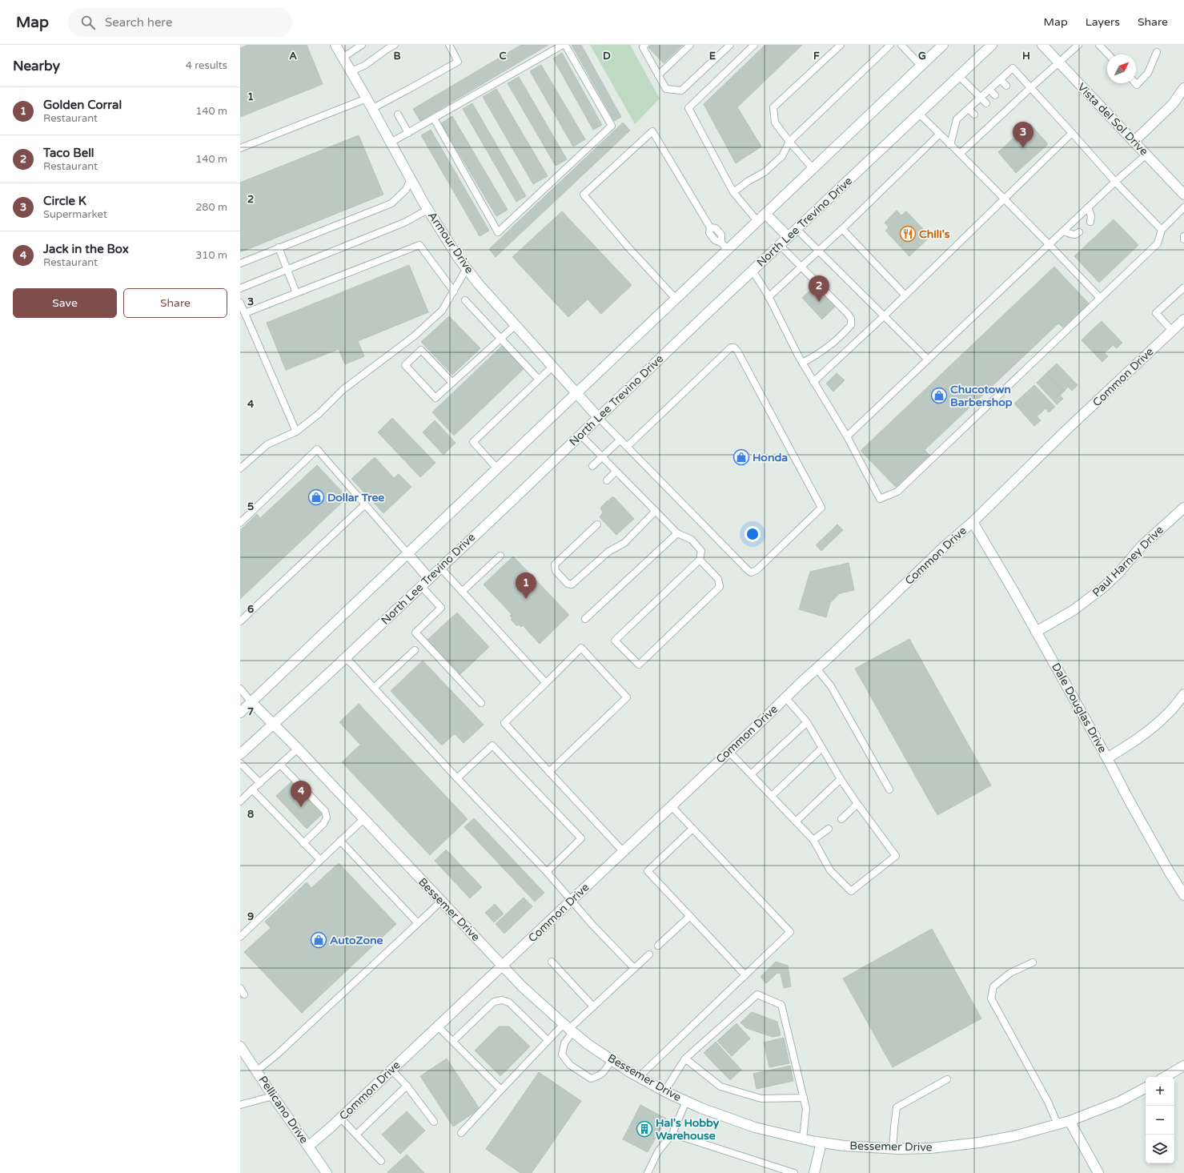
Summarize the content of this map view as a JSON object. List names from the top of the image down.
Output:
{
  "streets": {
    "street": [
      "Vista del Sol Drive",
      "North Lee Trevino Drive",
      "Armour Drive",
      "Common Drive",
      "Paul Harney Drive",
      "Dale Douglas Drive",
      "Bessemer Drive",
      "Pellicano Drive"
    ]
  },
  "crossings": [
    ["North Lee Trevino Drive", "Armour Drive"],
    ["North Lee Trevino Drive", "Bessemer Drive"],
    ["Common Drive", "Dale Douglas Drive"],
    ["Common Drive", "Bessemer Drive"],
    ["Common Drive", "Pellicano Drive"],
    ["Paul Harney Drive", "Dale Douglas Drive"]
  ],
  "places": {
    "restaurant": ["Chili's"],
    "shop": [
      "Chucotown Barbershop",
      "Honda",
      "Dollar Tree",
      "AutoZone"
    ],
    "building": ["Hal's Hobby Warehouse"]
  },
  "north": "top right",
  "page": {
    "header": "Map",
    "search": "Search here",
    "nav": ["Map", "Layers", "Share"],
    "heading": ["Nearby", "4 results"],
    "list": [
      {
        "mark": "1",
        "name": "Golden Corral",
        "note": "Restaurant",
        "value": "140 m"
      },
      {
        "mark": "2",
        "name": "Taco Bell",
        "note": "Restaurant",
        "value": "140 m"
      },
      {
        "mark": "3",
        "name": "Circle K",
        "note": "Supermarket",
        "value": "280 m"
      },
      {
        "mark": "4",
        "name": "Jack in the Box",
        "note": "Restaurant",
        "value": "310 m"
      }
    ],
    "pins": [
      "3",
      "2",
      "1",
      "4"
    ],
    "buttons": ["Save", "Share"],
    "map_buttons": ["+", "−"]
  },
  "grid": {
    "columns": [
      "A",
      "B",
      "C",
      "D",
      "E",
      "F",
      "G",
      "H"
    ],
    "rows": [
      "1",
      "2",
      "3",
      "4",
      "5",
      "6",
      "7",
      "8",
      "9"
    ]
  }
}
